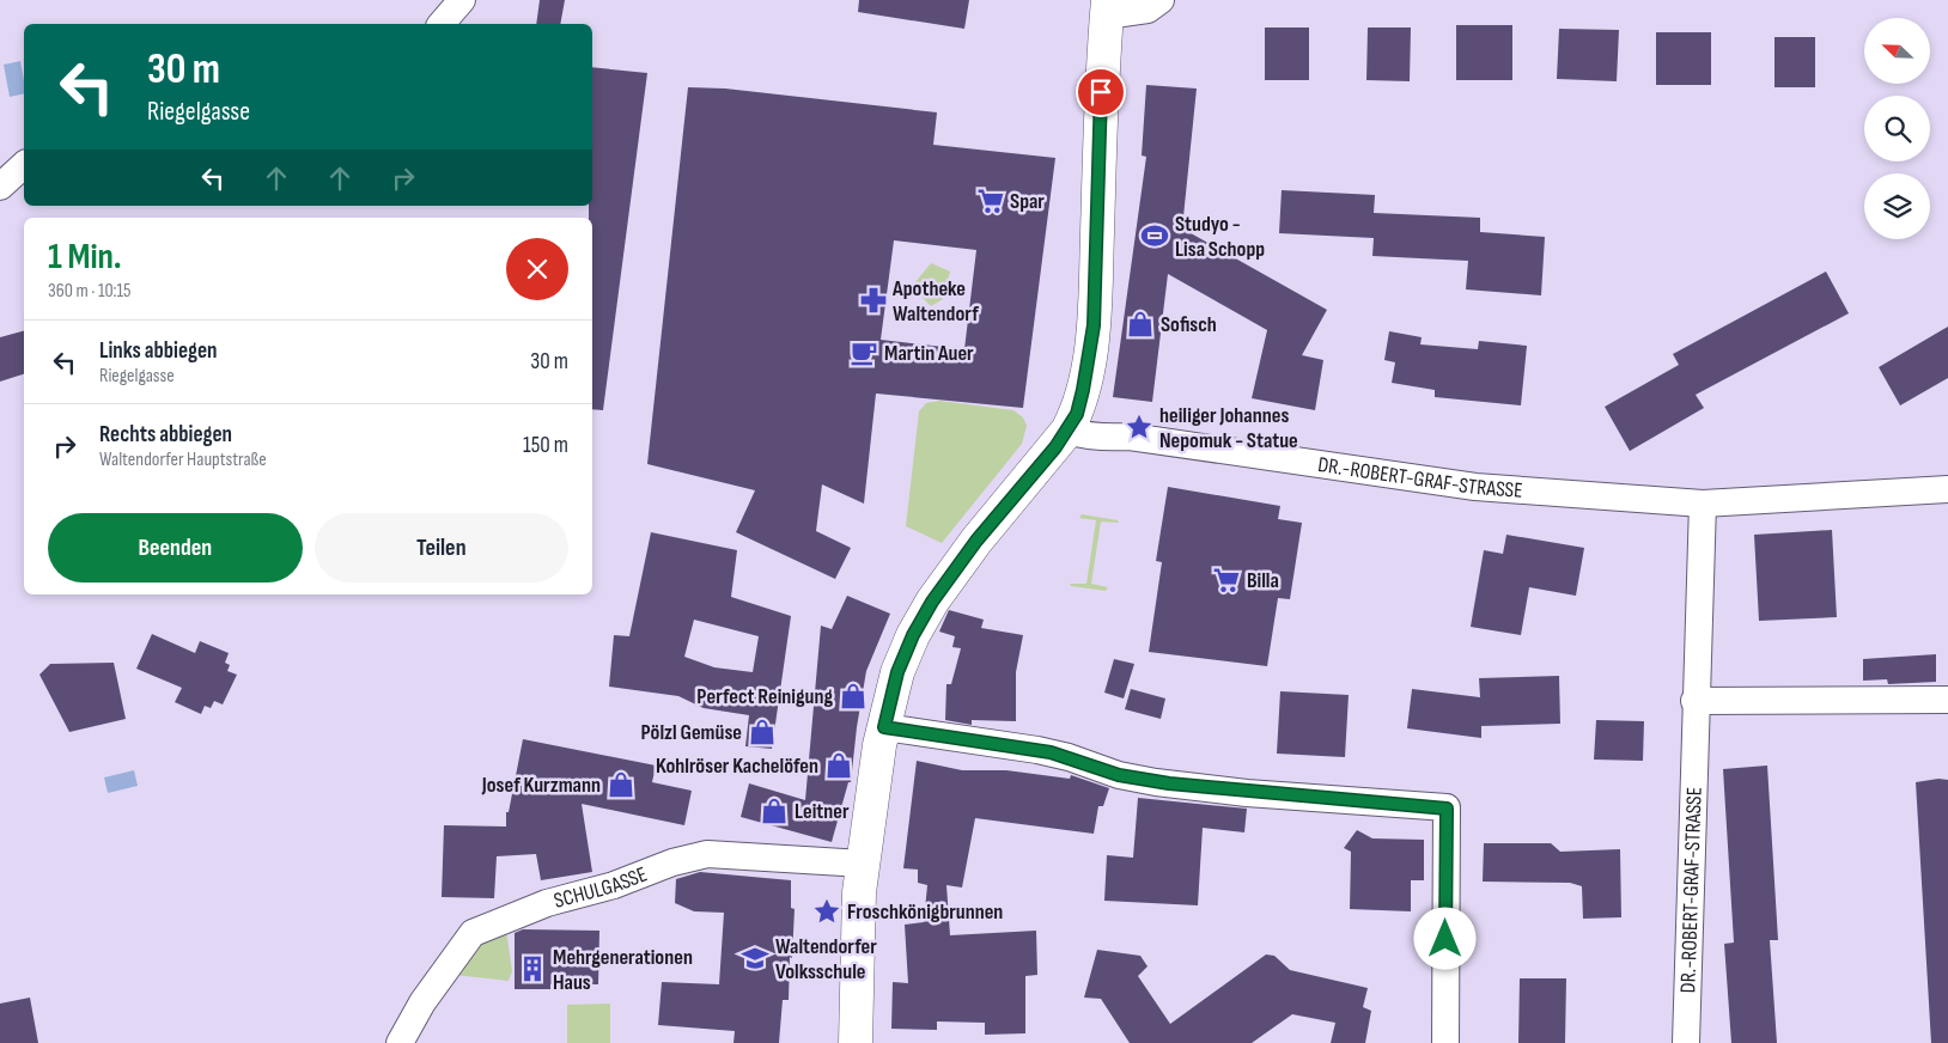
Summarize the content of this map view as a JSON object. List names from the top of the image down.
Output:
{
  "streets": {
    "street": ["DR.-ROBERT-GRAF-STRASSE", "SCHULGASSE"]
  },
  "places": {
    "supermarket": ["Spar", "Billa"],
    "sports": ["Studyo - Lisa Schopp"],
    "pharmacy": ["Apotheke Waltendorf"],
    "shop": [
      "Sofisch",
      "Perfect Reinigung",
      "Pölzl Gemüse",
      "Kohlröser Kachelöfen",
      "Josef Kurzmann",
      "Leitner"
    ],
    "cafe": ["Martin Auer"],
    "place": ["heiliger Johannes Nepomuk - Statue", "Froschkönigbrunnen"],
    "school or university": ["Waltendorfer Volksschule"],
    "building": ["Mehrgenerationen Haus"]
  },
  "north": "top left",
  "page": {
    "turn": ["30 m", "Riegelgasse"],
    "heading": ["1 Min.", "360 m · 10:15"],
    "list": [
      {
        "name": "Links abbiegen",
        "note": "Riegelgasse",
        "value": "30 m"
      },
      {
        "name": "Rechts abbiegen",
        "note": "Waltendorfer Hauptstraße",
        "value": "150 m"
      }
    ],
    "buttons": ["Beenden", "Teilen"]
  }
}
